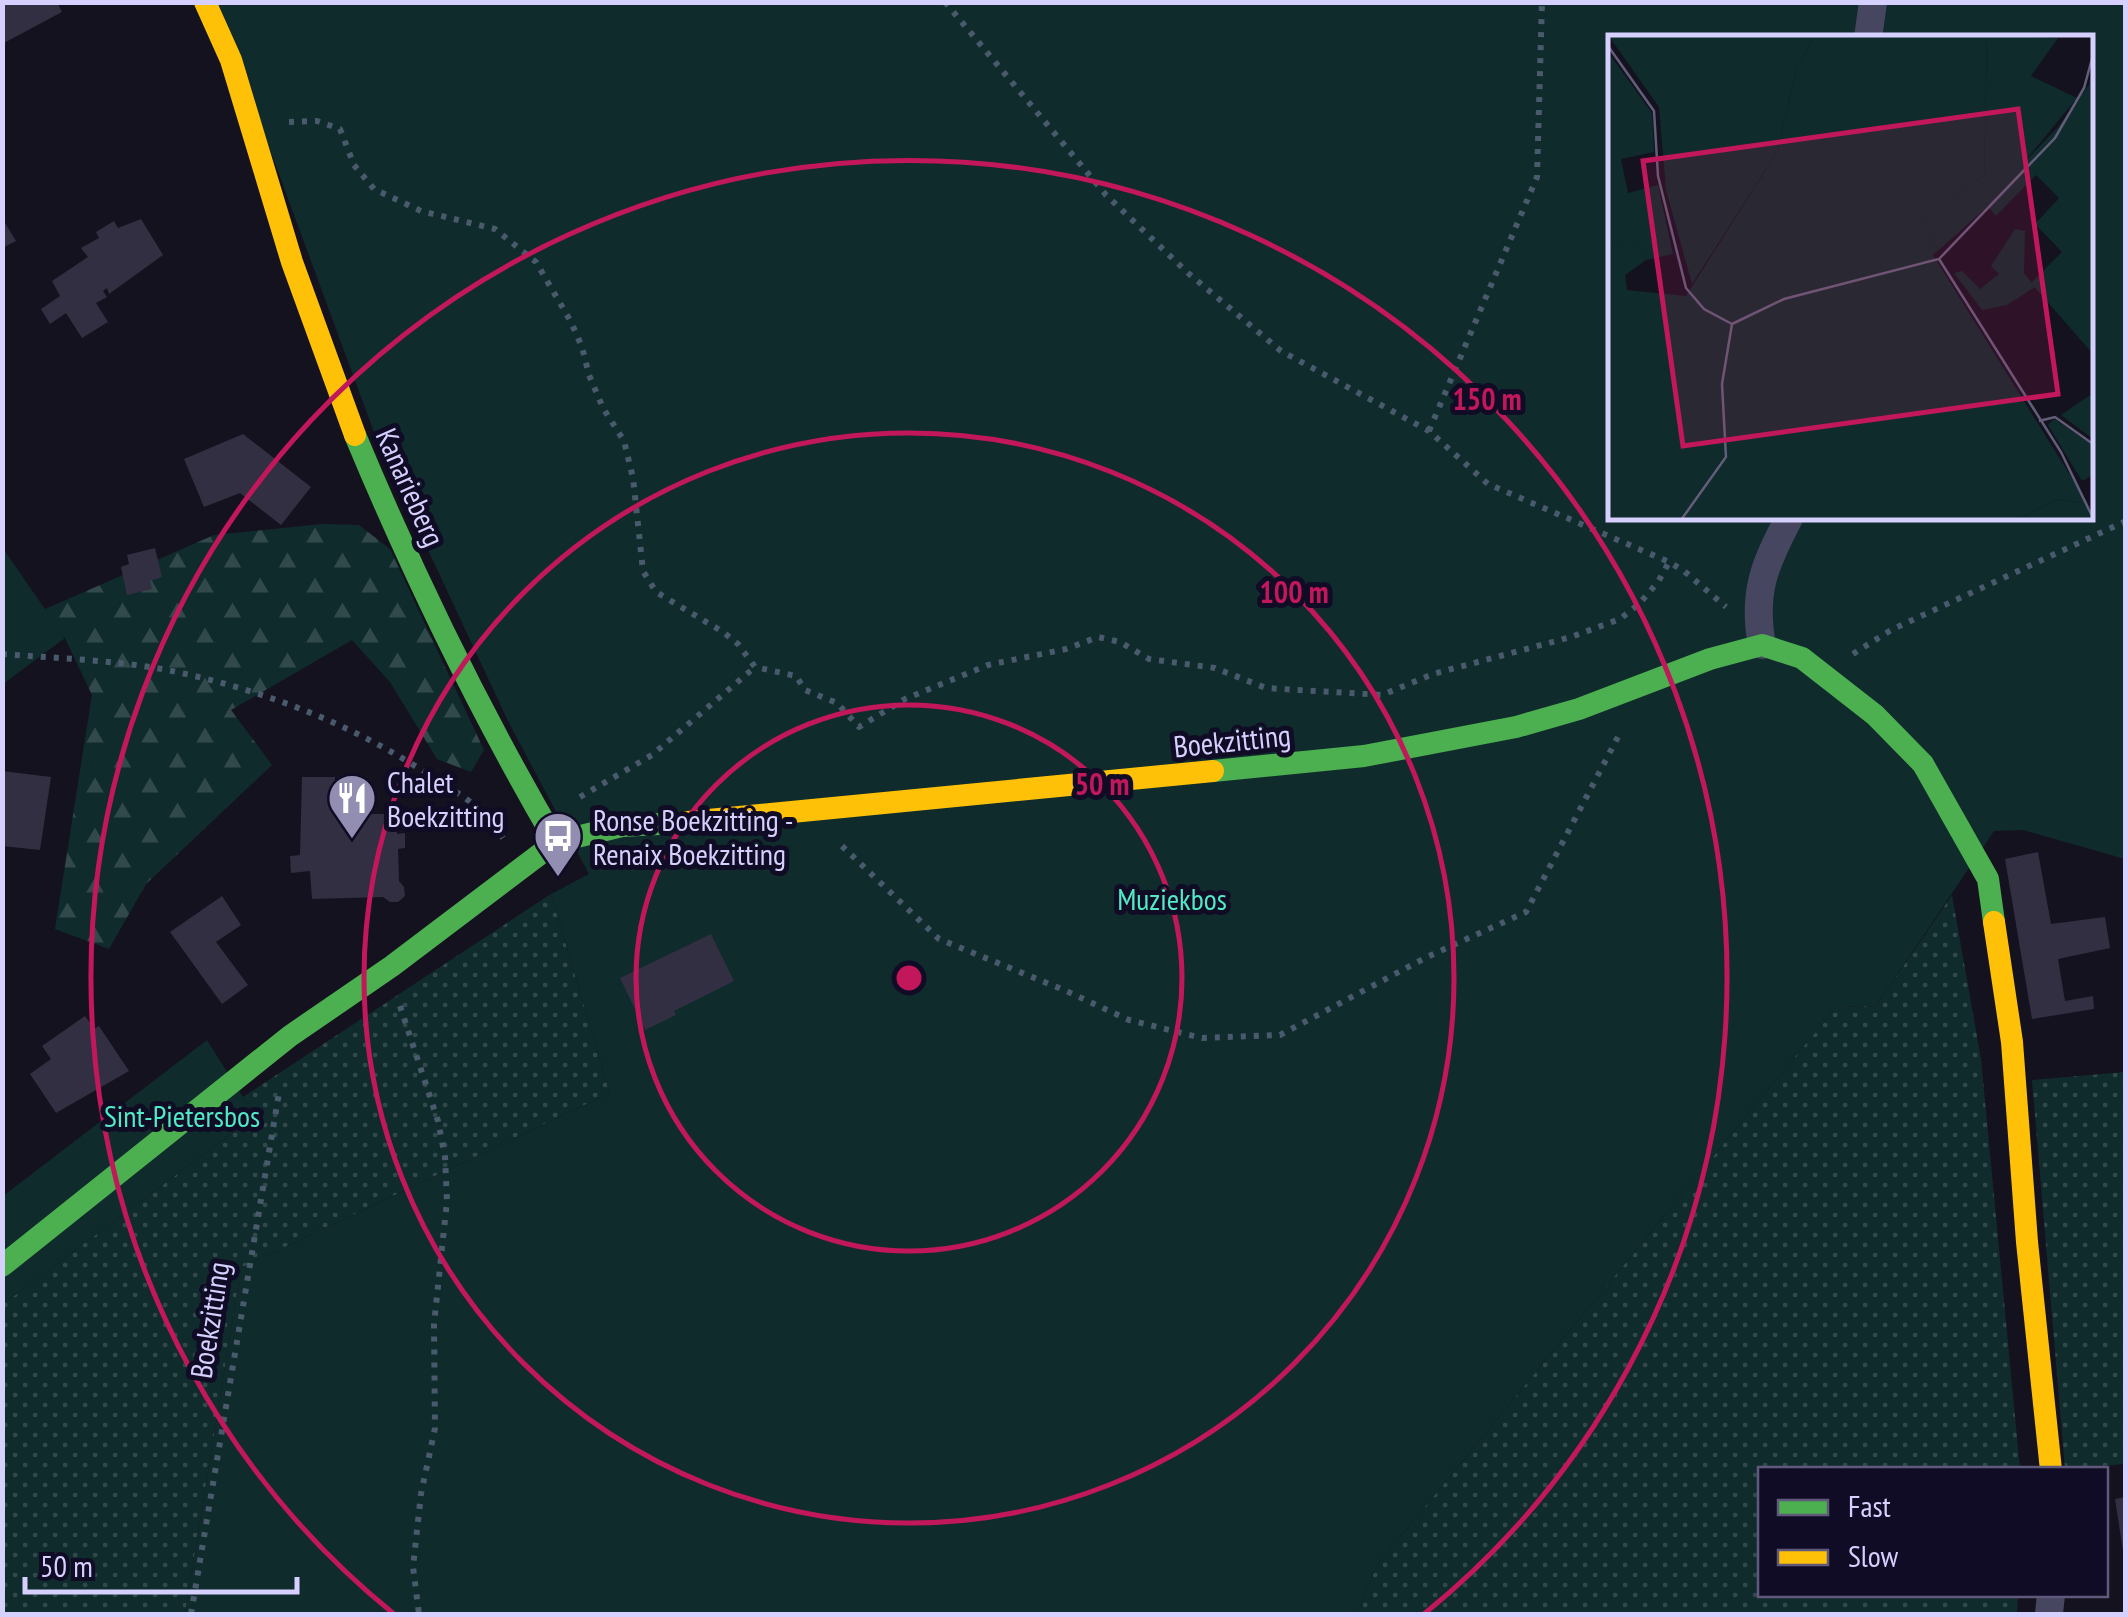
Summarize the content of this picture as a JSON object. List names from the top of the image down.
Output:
{
  "streets": {
    "street": ["Kanarieberg", "Boekzitting"]
  },
  "crossings": [
    ["Kanarieberg", "Boekzitting"]
  ],
  "parks": ["Muziekbos", "Sint-Pietersbos"],
  "places": {
    "restaurant": ["Chalet Boekzitting"],
    "bus stop": ["Ronse Boekzitting - Renaix Boekzitting"]
  },
  "legend": ["Fast", "Slow"],
  "scale_bar": "50 m",
  "rings": ["150 m", "100 m", "50 m"]
}
